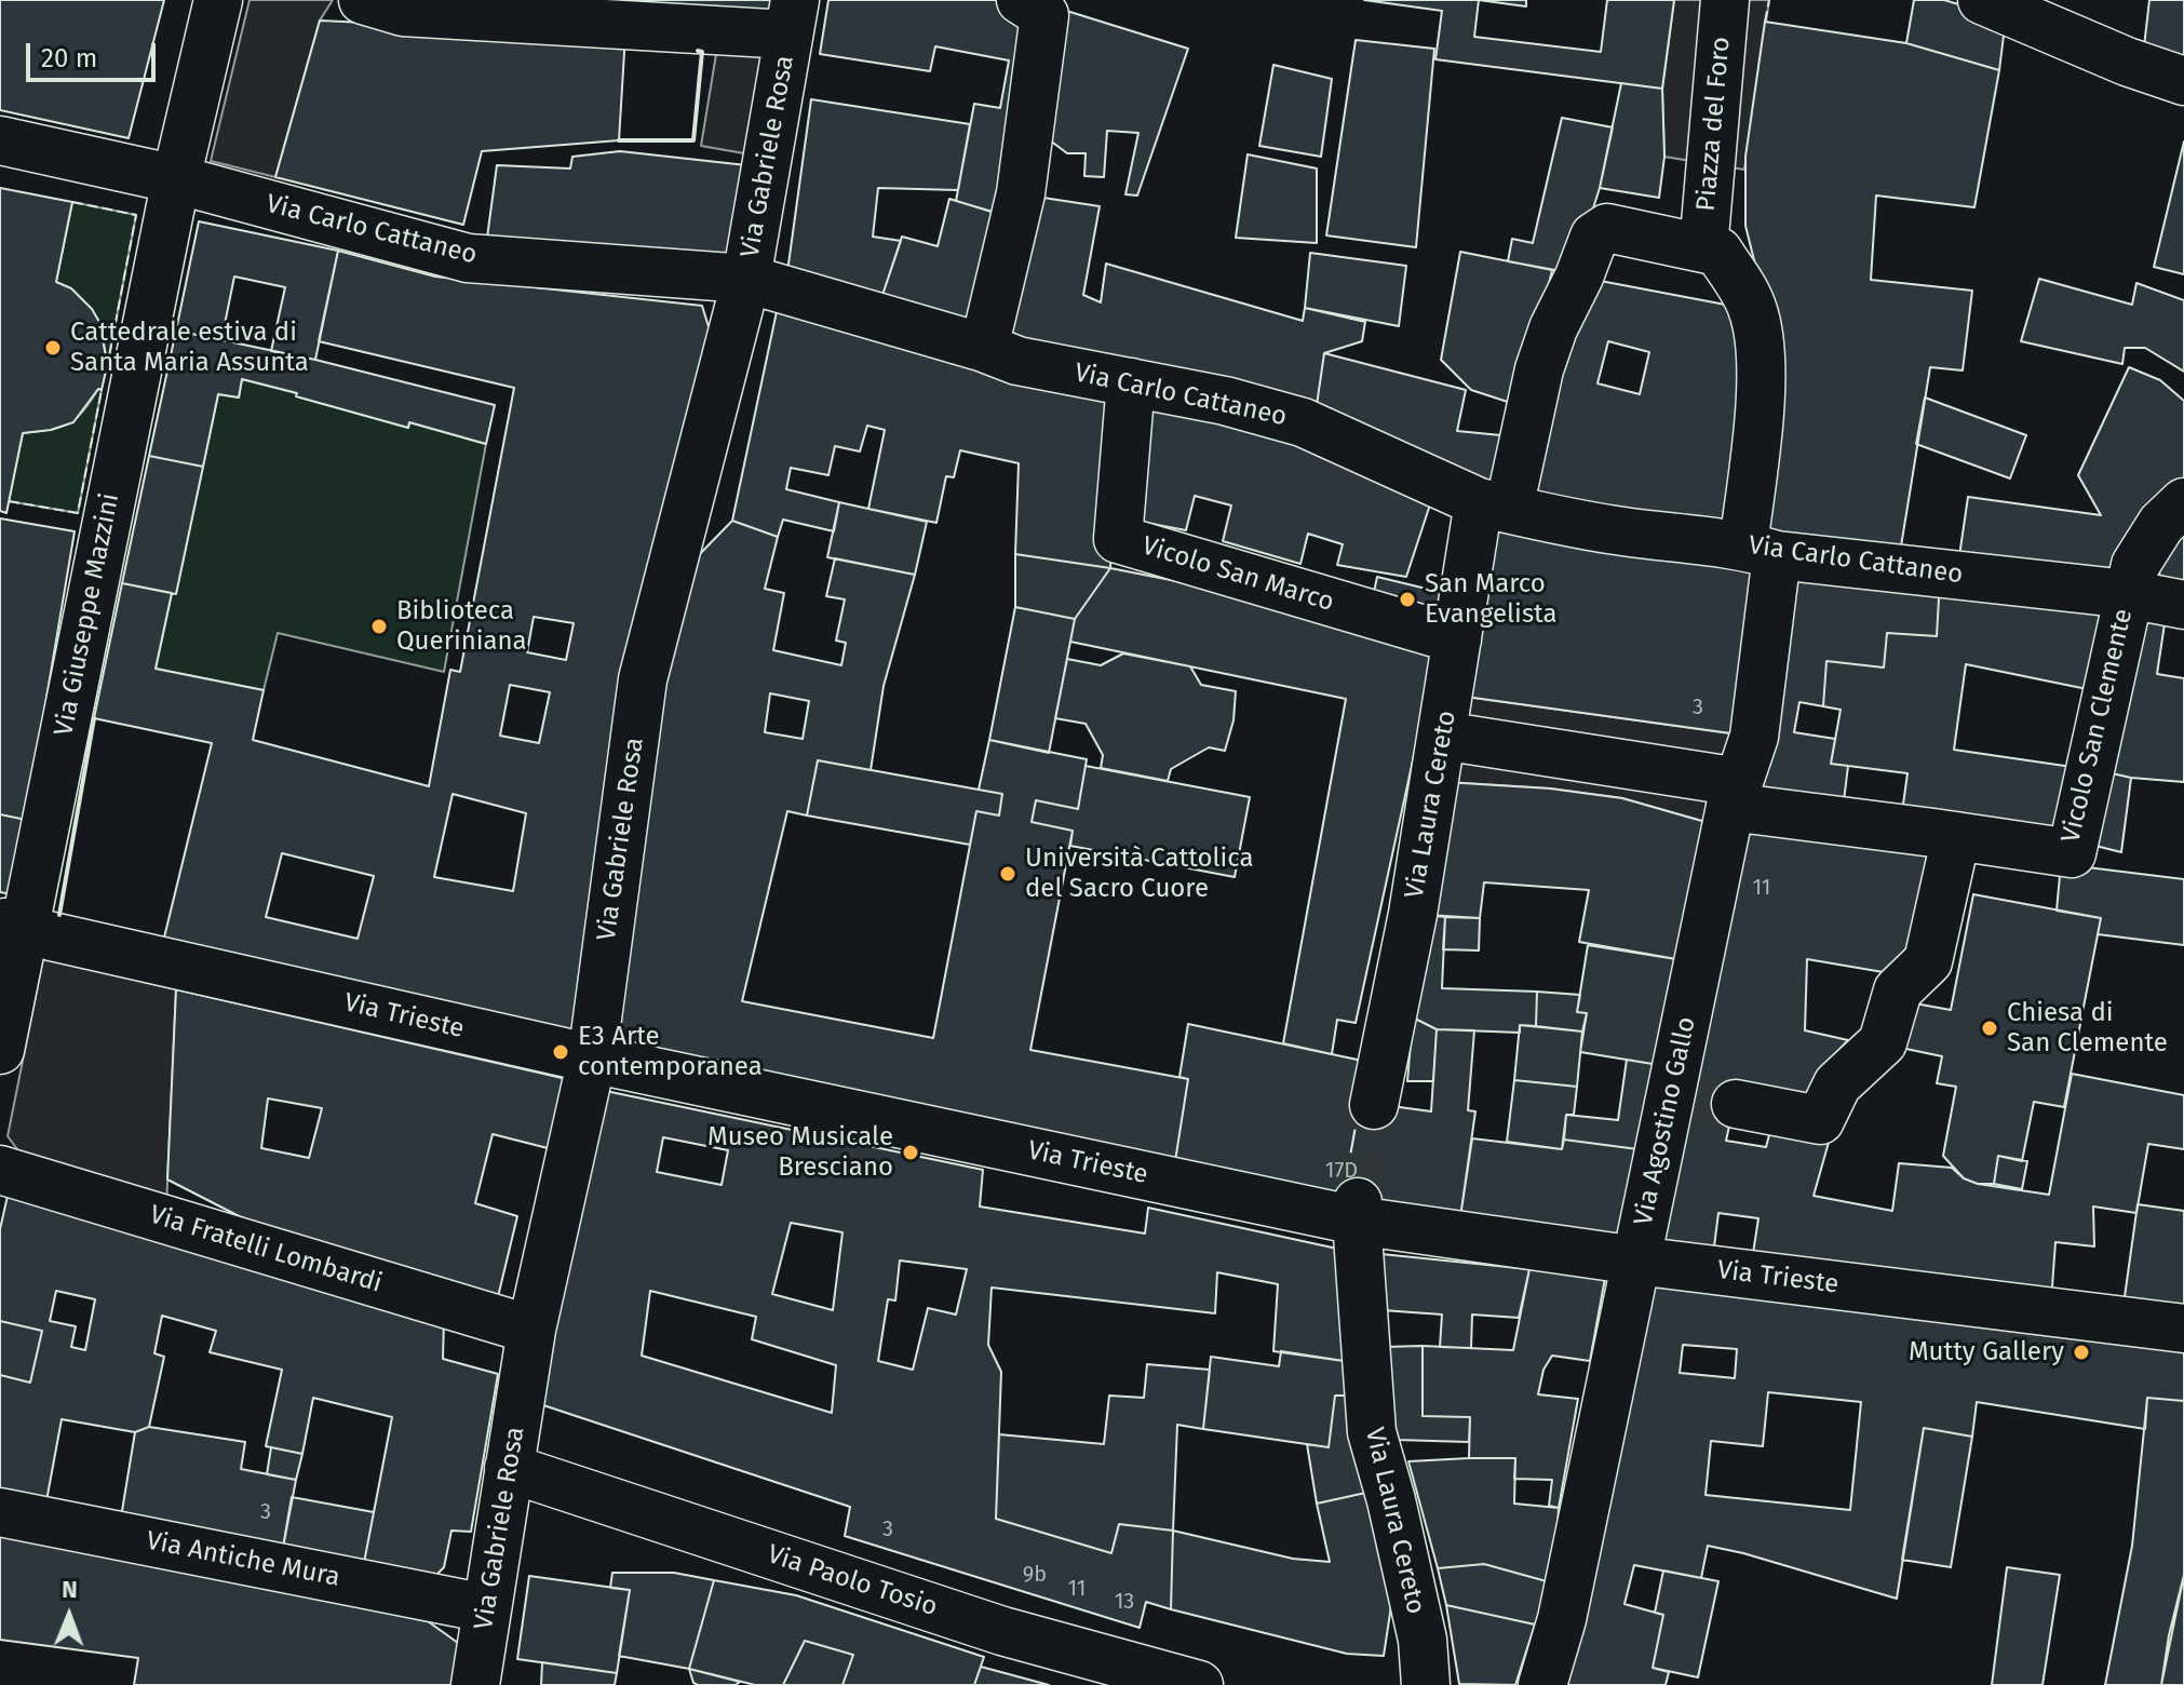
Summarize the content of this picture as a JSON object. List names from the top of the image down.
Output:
{
  "streets": {
    "street": [
      "Piazza del Foro",
      "Via Gabriele Rosa",
      "Via Carlo Cattaneo",
      "Vicolo San Marco",
      "Via Giuseppe Mazzini",
      "Vicolo San Clemente",
      "Via Laura Cereto",
      "Via Trieste",
      "Via Agostino Gallo",
      "Via Fratelli Lombardi",
      "Via Antiche Mura",
      "Via Paolo Tosio"
    ]
  },
  "crossings": [
    ["Piazza del Foro", "Via Laura Cereto"],
    ["Via Gabriele Rosa", "Via Carlo Cattaneo"],
    ["Via Gabriele Rosa", "Via Trieste"],
    ["Via Gabriele Rosa", "Via Fratelli Lombardi"],
    ["Via Gabriele Rosa", "Via Antiche Mura"],
    ["Via Gabriele Rosa", "Via Paolo Tosio"],
    ["Via Carlo Cattaneo", "Vicolo San Marco"],
    ["Via Carlo Cattaneo", "Via Giuseppe Mazzini"],
    ["Via Carlo Cattaneo", "Vicolo San Clemente"],
    ["Via Carlo Cattaneo", "Via Laura Cereto"],
    ["Via Carlo Cattaneo", "Via Agostino Gallo"],
    ["Vicolo San Marco", "Via Laura Cereto"],
    ["Via Giuseppe Mazzini", "Via Trieste"],
    ["Vicolo San Clemente", "Via Laura Cereto"],
    ["Vicolo San Clemente", "Via Agostino Gallo"],
    ["Via Laura Cereto", "Via Trieste"],
    ["Via Laura Cereto", "Via Agostino Gallo"],
    ["Via Trieste", "Via Agostino Gallo"]
  ],
  "places": [
    "Cattedrale estiva di Santa Maria Assunta",
    "San Marco Evangelista",
    "Biblioteca Queriniana",
    "Università Cattolica del Sacro Cuore",
    "Chiesa di San Clemente",
    "E3 Arte contemporanea",
    "Museo Musicale Bresciano",
    "Mutty Gallery"
  ],
  "house_numbers": [
    "3",
    "11",
    "17D",
    "3",
    "3",
    "9b",
    "11",
    "13"
  ],
  "scale_bar": "20 m",
  "north": "top"
}
